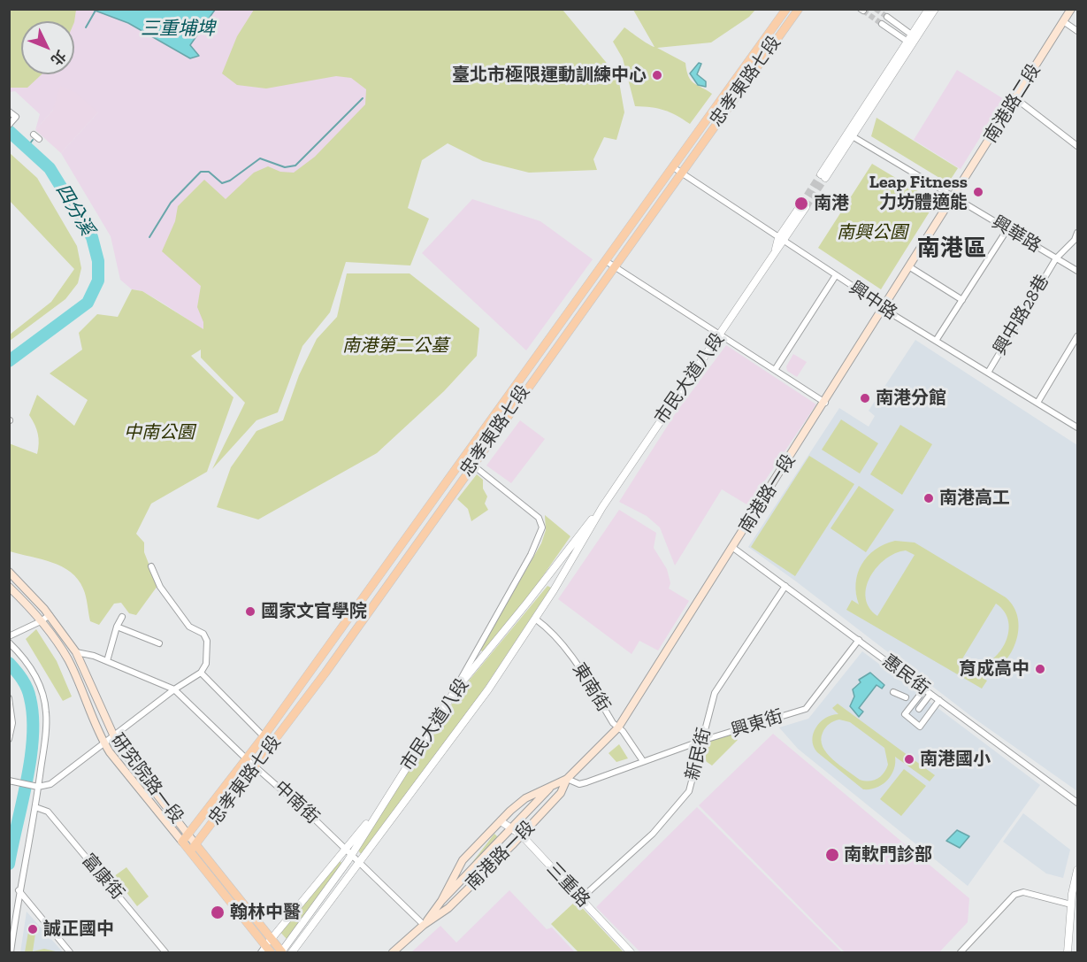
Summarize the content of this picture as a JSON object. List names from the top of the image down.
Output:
{
  "streets": {
    "main road": [
      "忠孝東路七段",
      "南港路二段",
      "南港路一段",
      "研究院路一段"
    ],
    "street": [
      "興華路",
      "興中路",
      "興中路28巷",
      "市民大道八段",
      "惠民街",
      "東南街",
      "興東街",
      "新民街",
      "中南街",
      "富康街",
      "三重路"
    ]
  },
  "crossings": [
    ["忠孝東路七段", "興中路"],
    ["忠孝東路七段", "研究院路一段"],
    ["忠孝東路七段", "中南街"],
    ["南港路二段", "興華路"],
    ["南港路二段", "南港路一段"],
    ["興華路", "興中路28巷"],
    ["興華路", "南港路一段"],
    ["興中路", "興中路28巷"],
    ["興中路", "市民大道八段"],
    ["興中路", "南港路一段"],
    ["市民大道八段", "東南街"],
    ["市民大道八段", "研究院路一段"],
    ["市民大道八段", "中南街"],
    ["南港路一段", "惠民街"],
    ["南港路一段", "東南街"],
    ["南港路一段", "興東街"],
    ["南港路一段", "中南街"],
    ["南港路一段", "三重路"],
    ["惠民街", "興東街"],
    ["惠民街", "新民街"],
    ["東南街", "興東街"],
    ["興東街", "新民街"],
    ["新民街", "三重路"],
    ["研究院路一段", "中南街"]
  ],
  "districts": ["南港區"],
  "water": ["三重埔埤", "四分溪"],
  "parks": ["南興公園", "南港第二公墓", "中南公園"],
  "places": [
    "臺北市極限運動訓練中心",
    "Leap Fitness 力坊體適能",
    "南港",
    "南港分館",
    "南港高工",
    "國家文官學院",
    "育成高中",
    "南港國小",
    "南軟門診部",
    "翰林中醫",
    "誠正國中"
  ],
  "north": "bottom right"
}
